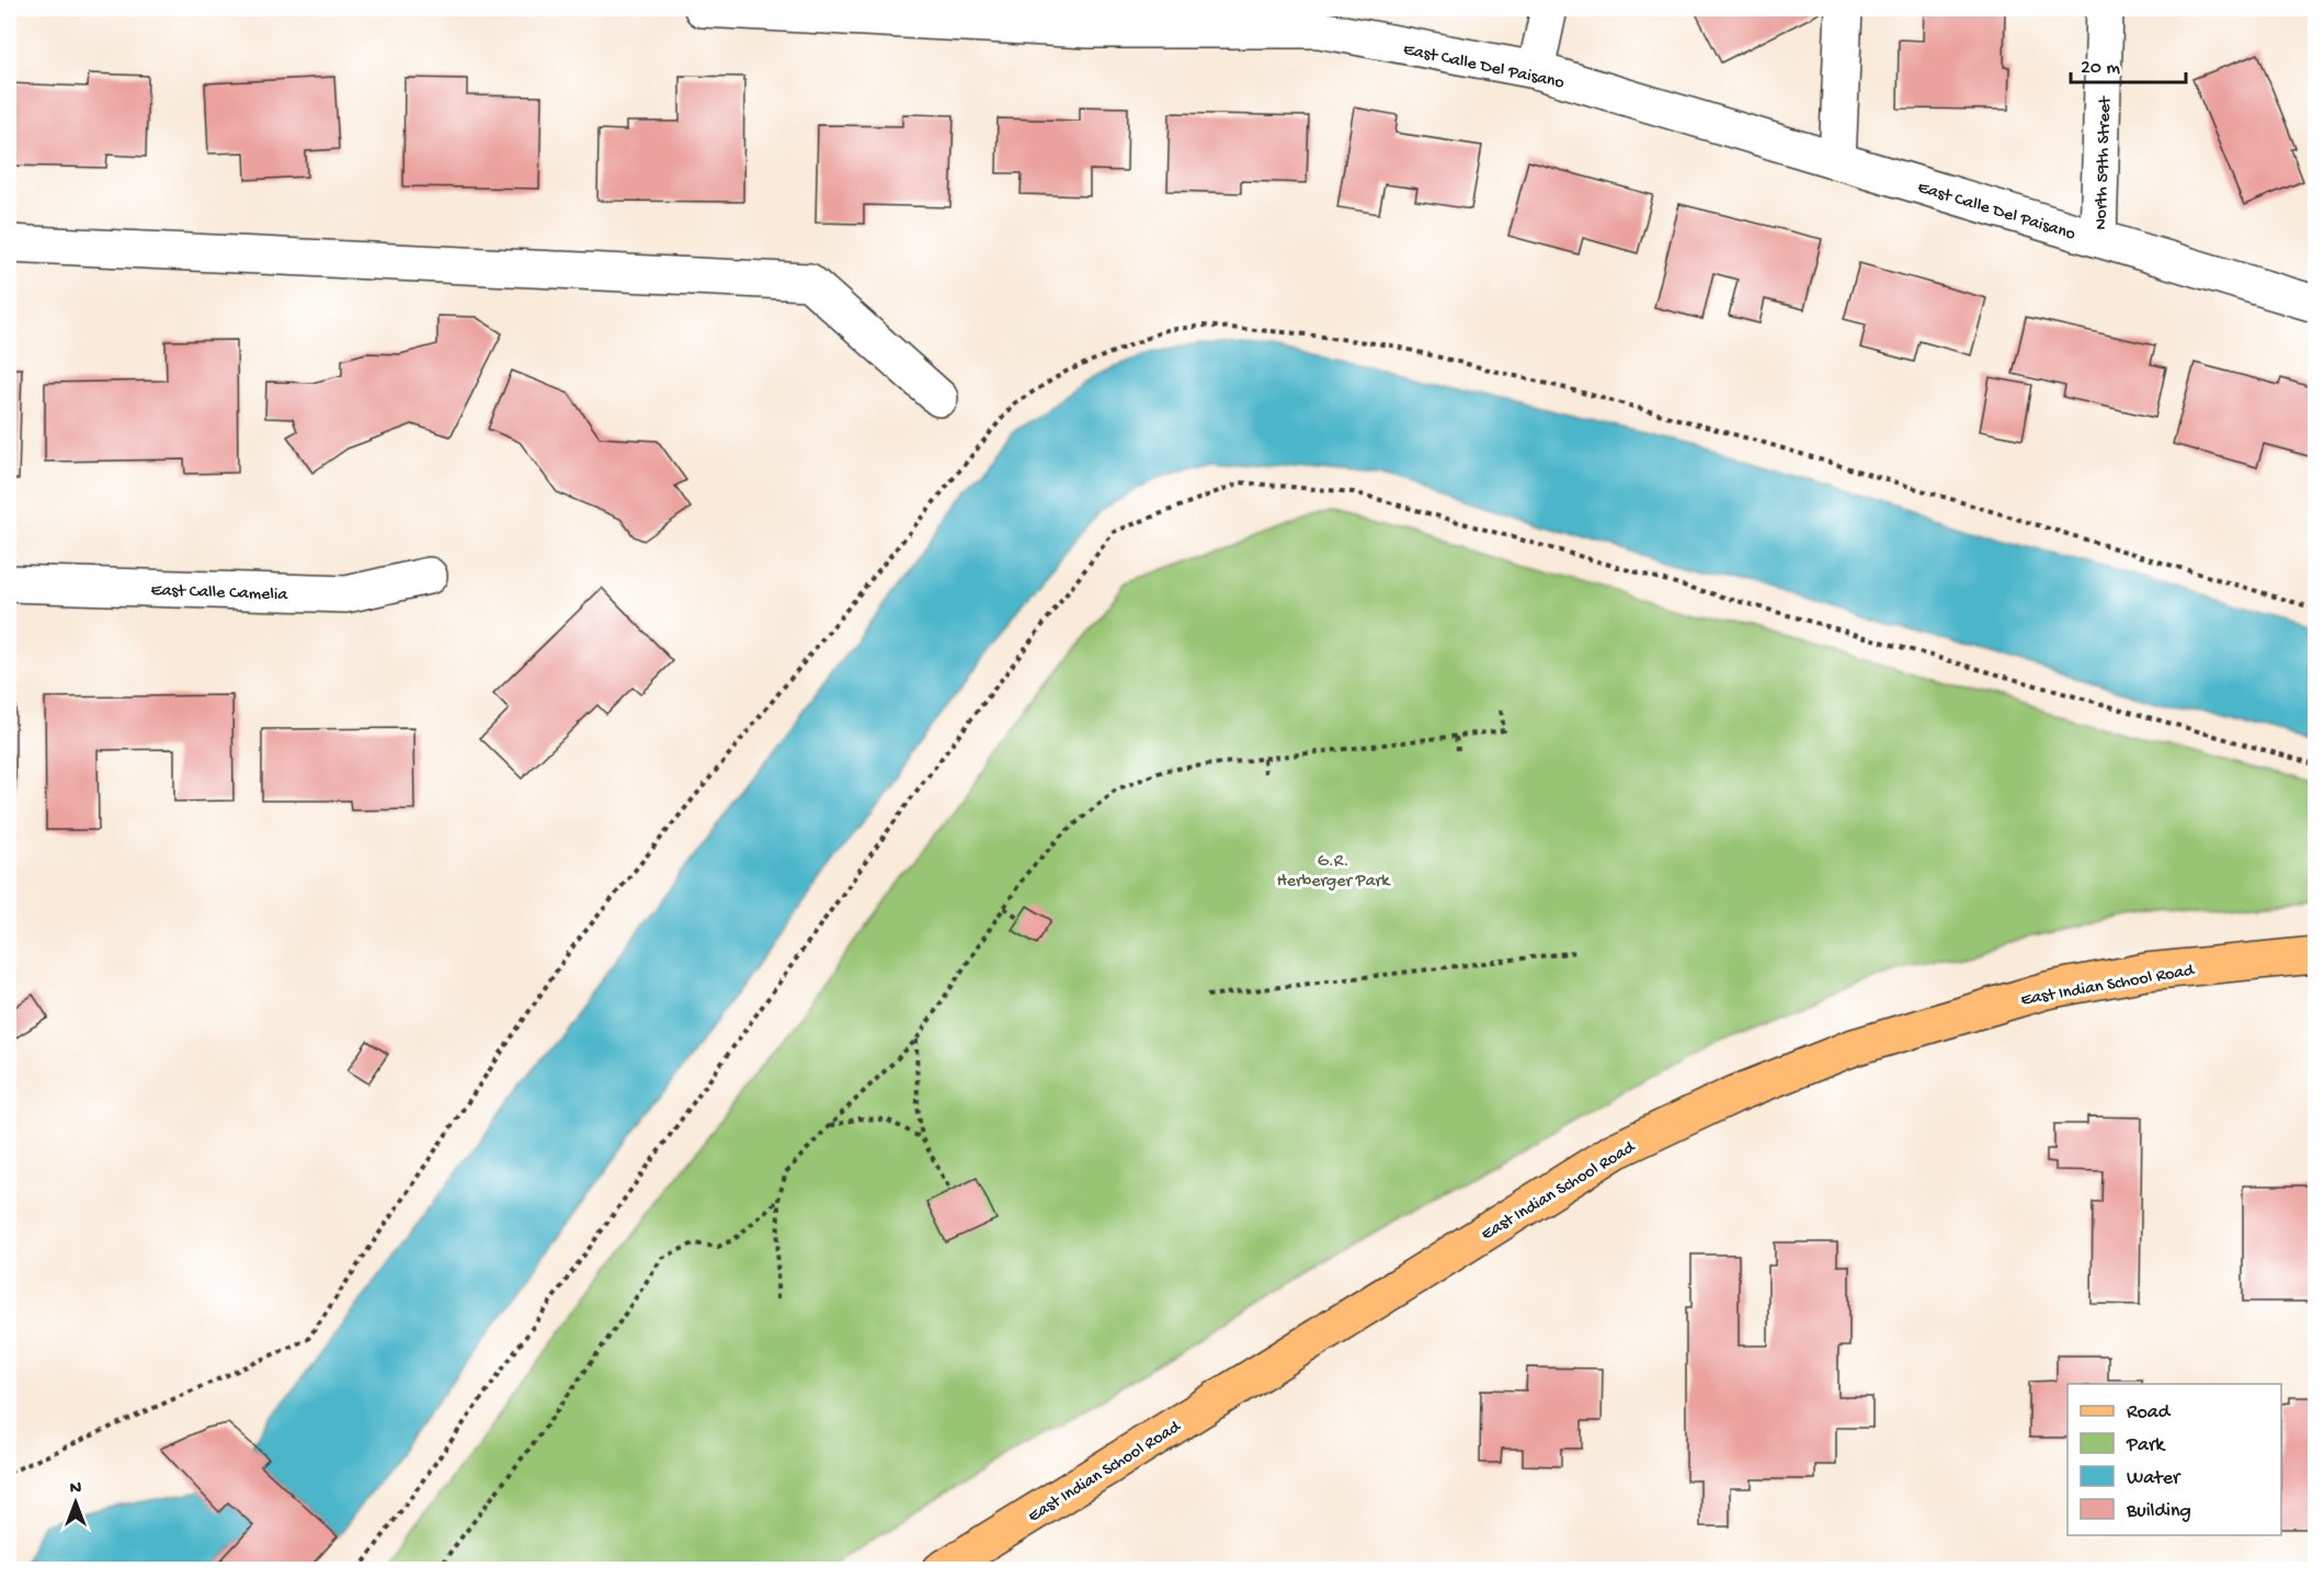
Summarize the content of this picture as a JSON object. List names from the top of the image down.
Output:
{
  "streets": {
    "main road": ["East Indian School Road"],
    "street": ["East Calle Del Paisano", "North 59th Street", "East Calle Camelia"]
  },
  "crossings": [
    ["East Calle Del Paisano", "North 59th Street"]
  ],
  "parks": ["G.R. Herberger Park"],
  "legend": [
    "Road",
    "Park",
    "Water",
    "Building"
  ],
  "scale_bar": "20 m",
  "north": "top"
}
